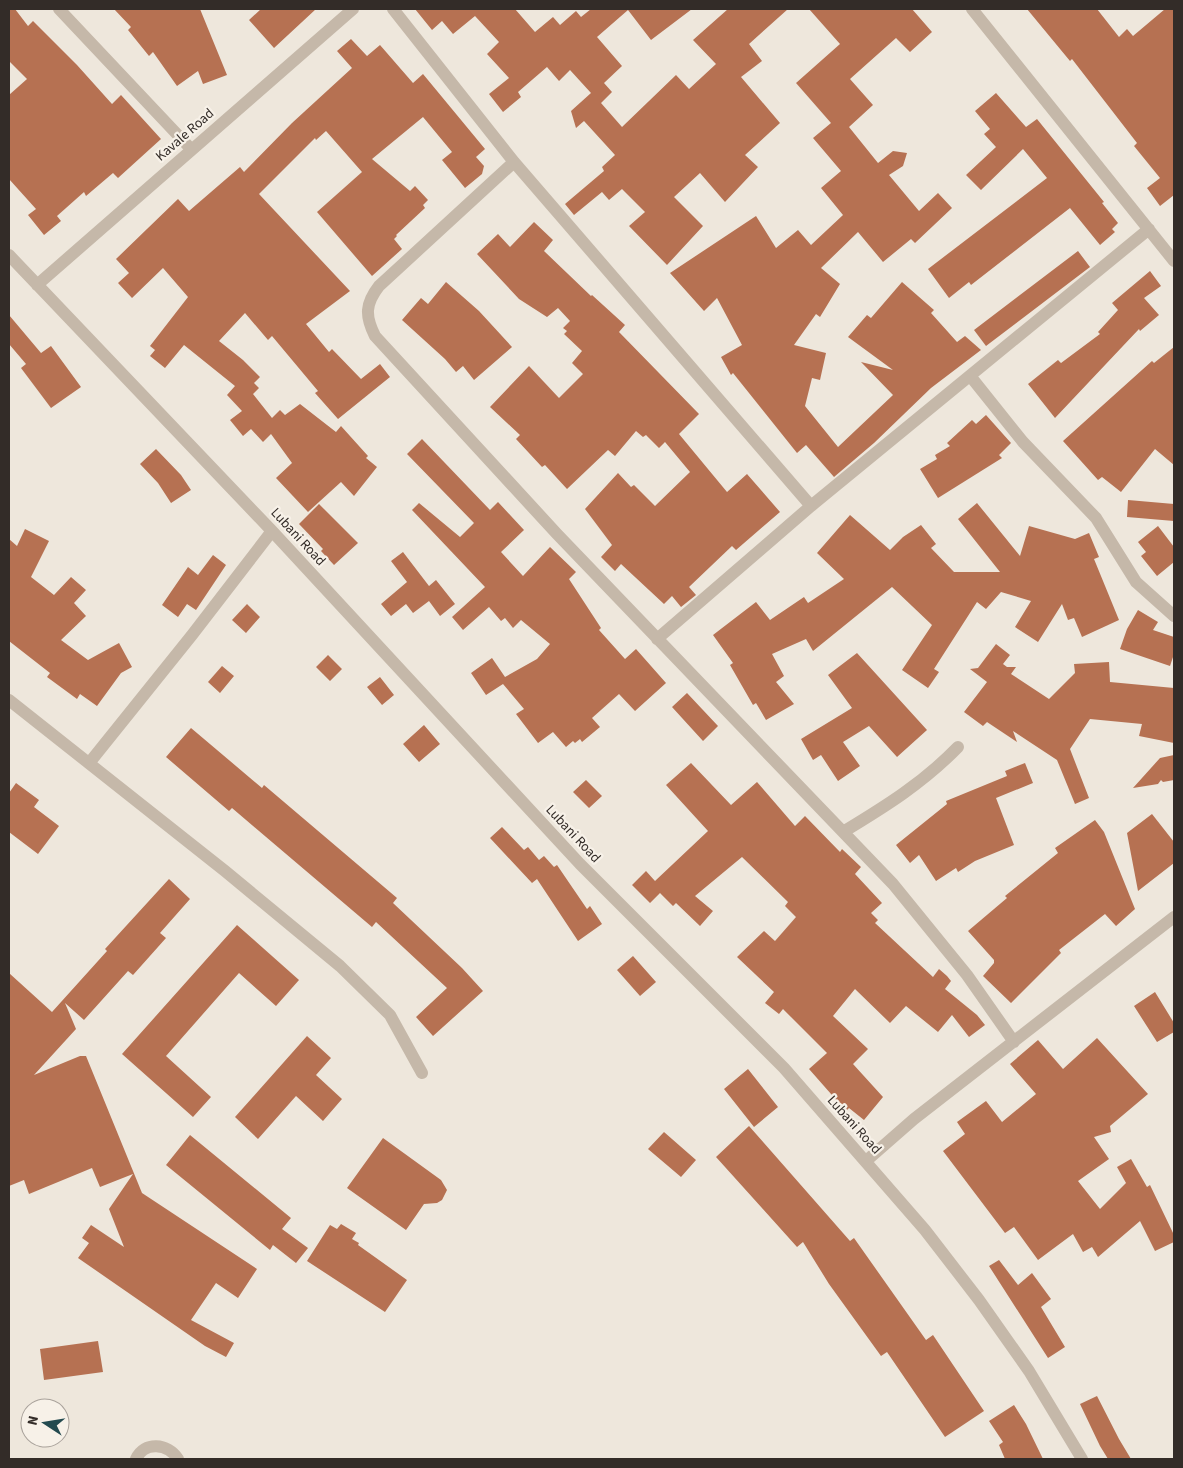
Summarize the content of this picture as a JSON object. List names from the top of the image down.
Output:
{
  "streets": {
    "street": ["Kavale Road", "Lubani Road"]
  },
  "crossings": [
    ["Kavale Road", "Lubani Road"]
  ],
  "north": "left"
}
